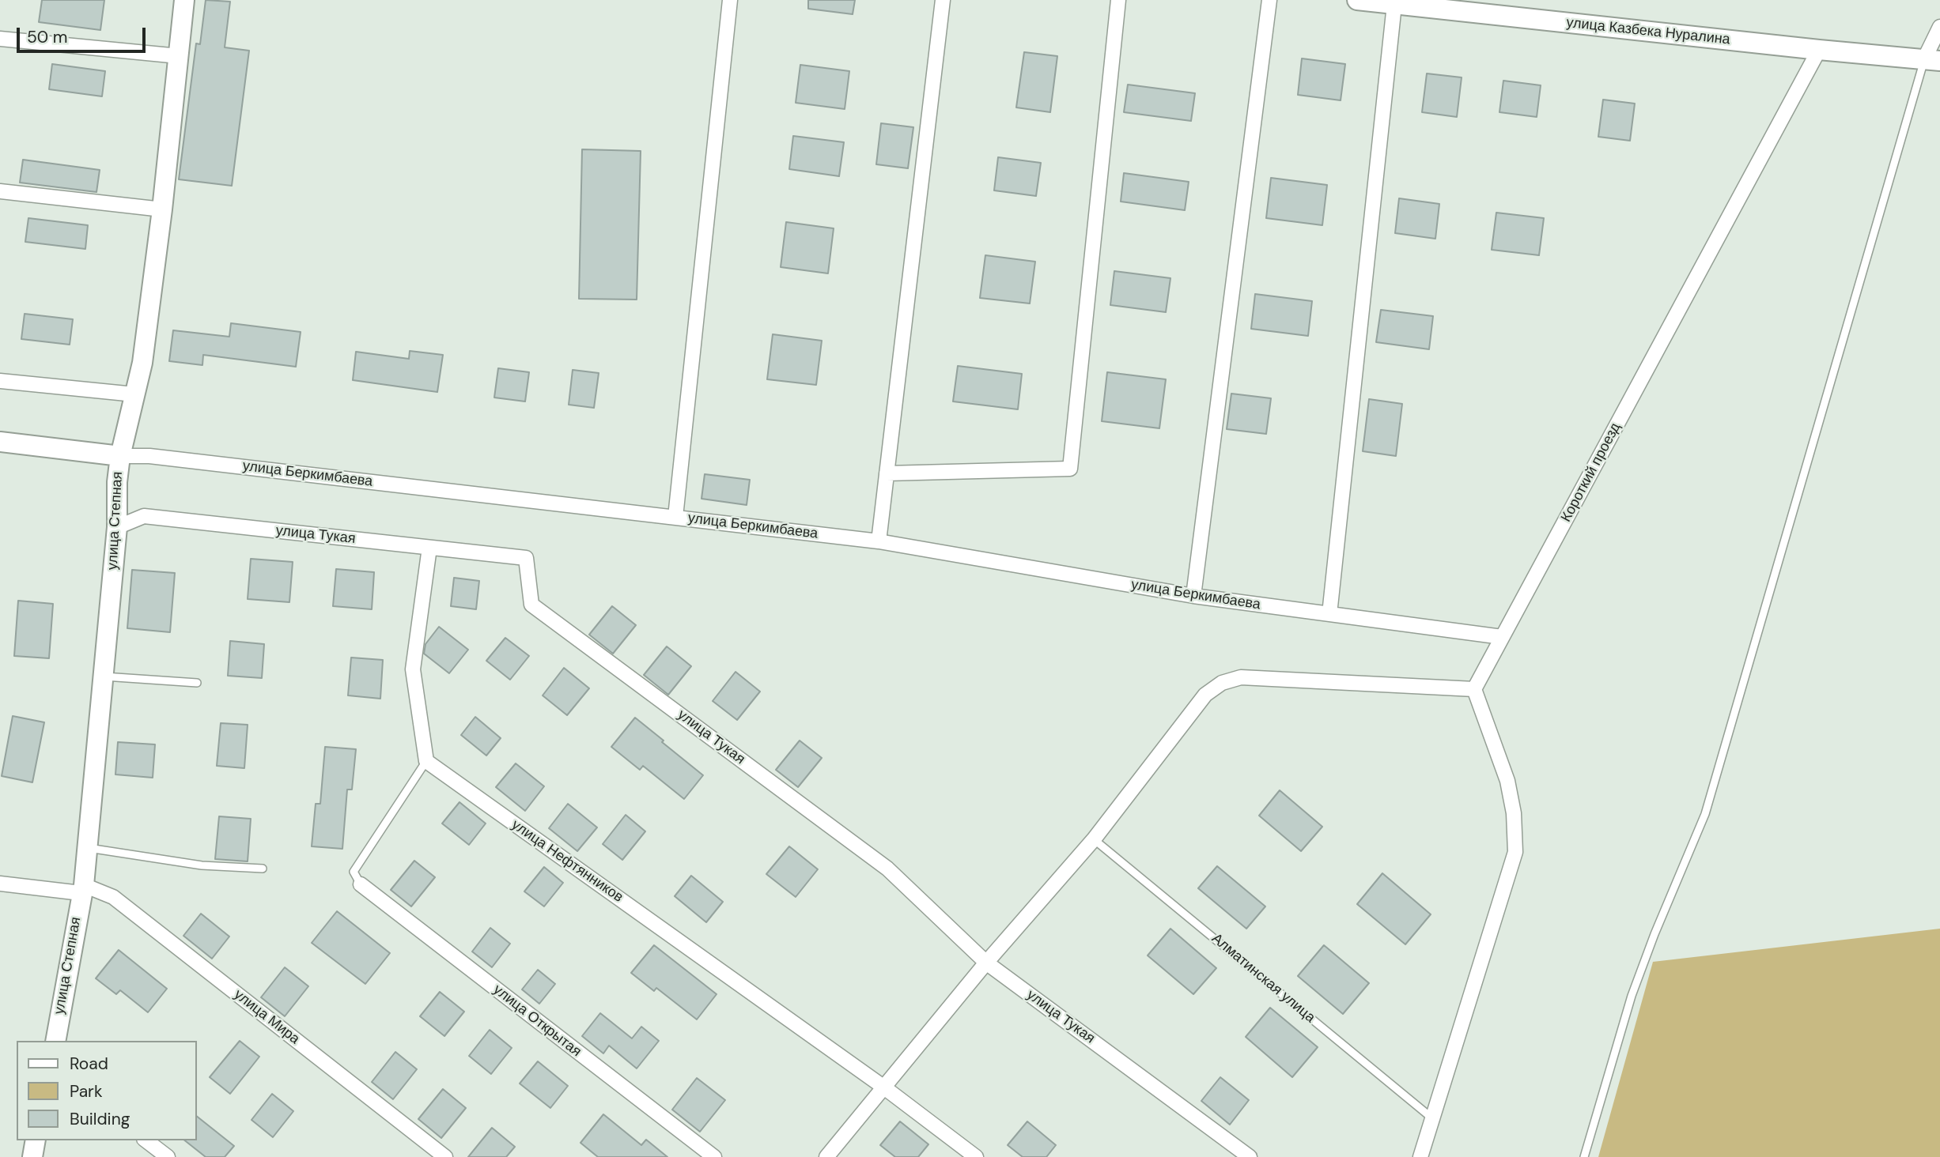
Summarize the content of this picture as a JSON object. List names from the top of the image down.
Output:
{
  "streets": {
    "street": [
      "улица Казбека Нуралина",
      "Короткий проезд",
      "улица Беркимбаева",
      "улица Степная",
      "улица Тукая",
      "улица Нефтянников",
      "улица Мира",
      "улица Открытая"
    ],
    "lane": ["Алматинская улица"]
  },
  "crossings": [
    ["улица Казбека Нуралина", "Короткий проезд"],
    ["Короткий проезд", "улица Беркимбаева"],
    ["улица Беркимбаева", "улица Степная"],
    ["улица Степная", "улица Тукая"],
    ["улица Степная", "улица Мира"]
  ],
  "legend": ["Road", "Park", "Building"],
  "scale_bar": "50 m"
}
